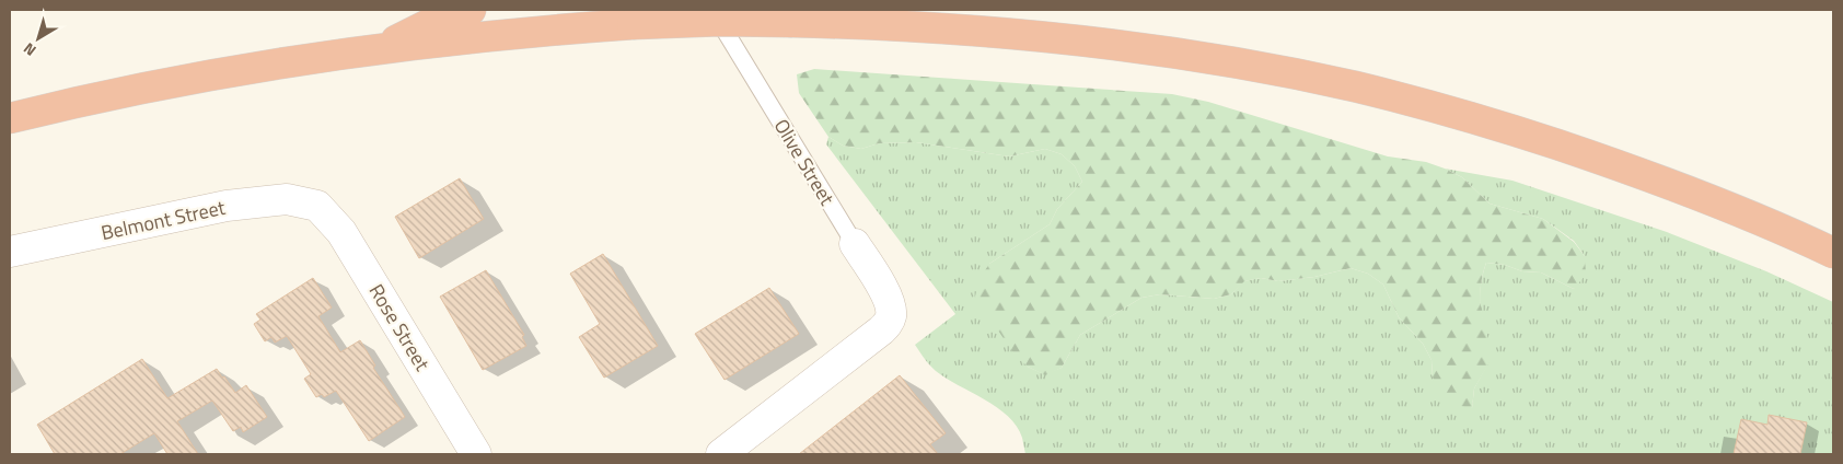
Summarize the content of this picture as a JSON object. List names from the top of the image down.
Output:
{
  "streets": {
    "street": ["Olive Street", "Belmont Street", "Rose Street"]
  },
  "crossings": [
    ["Belmont Street", "Rose Street"]
  ],
  "north": "bottom left"
}
